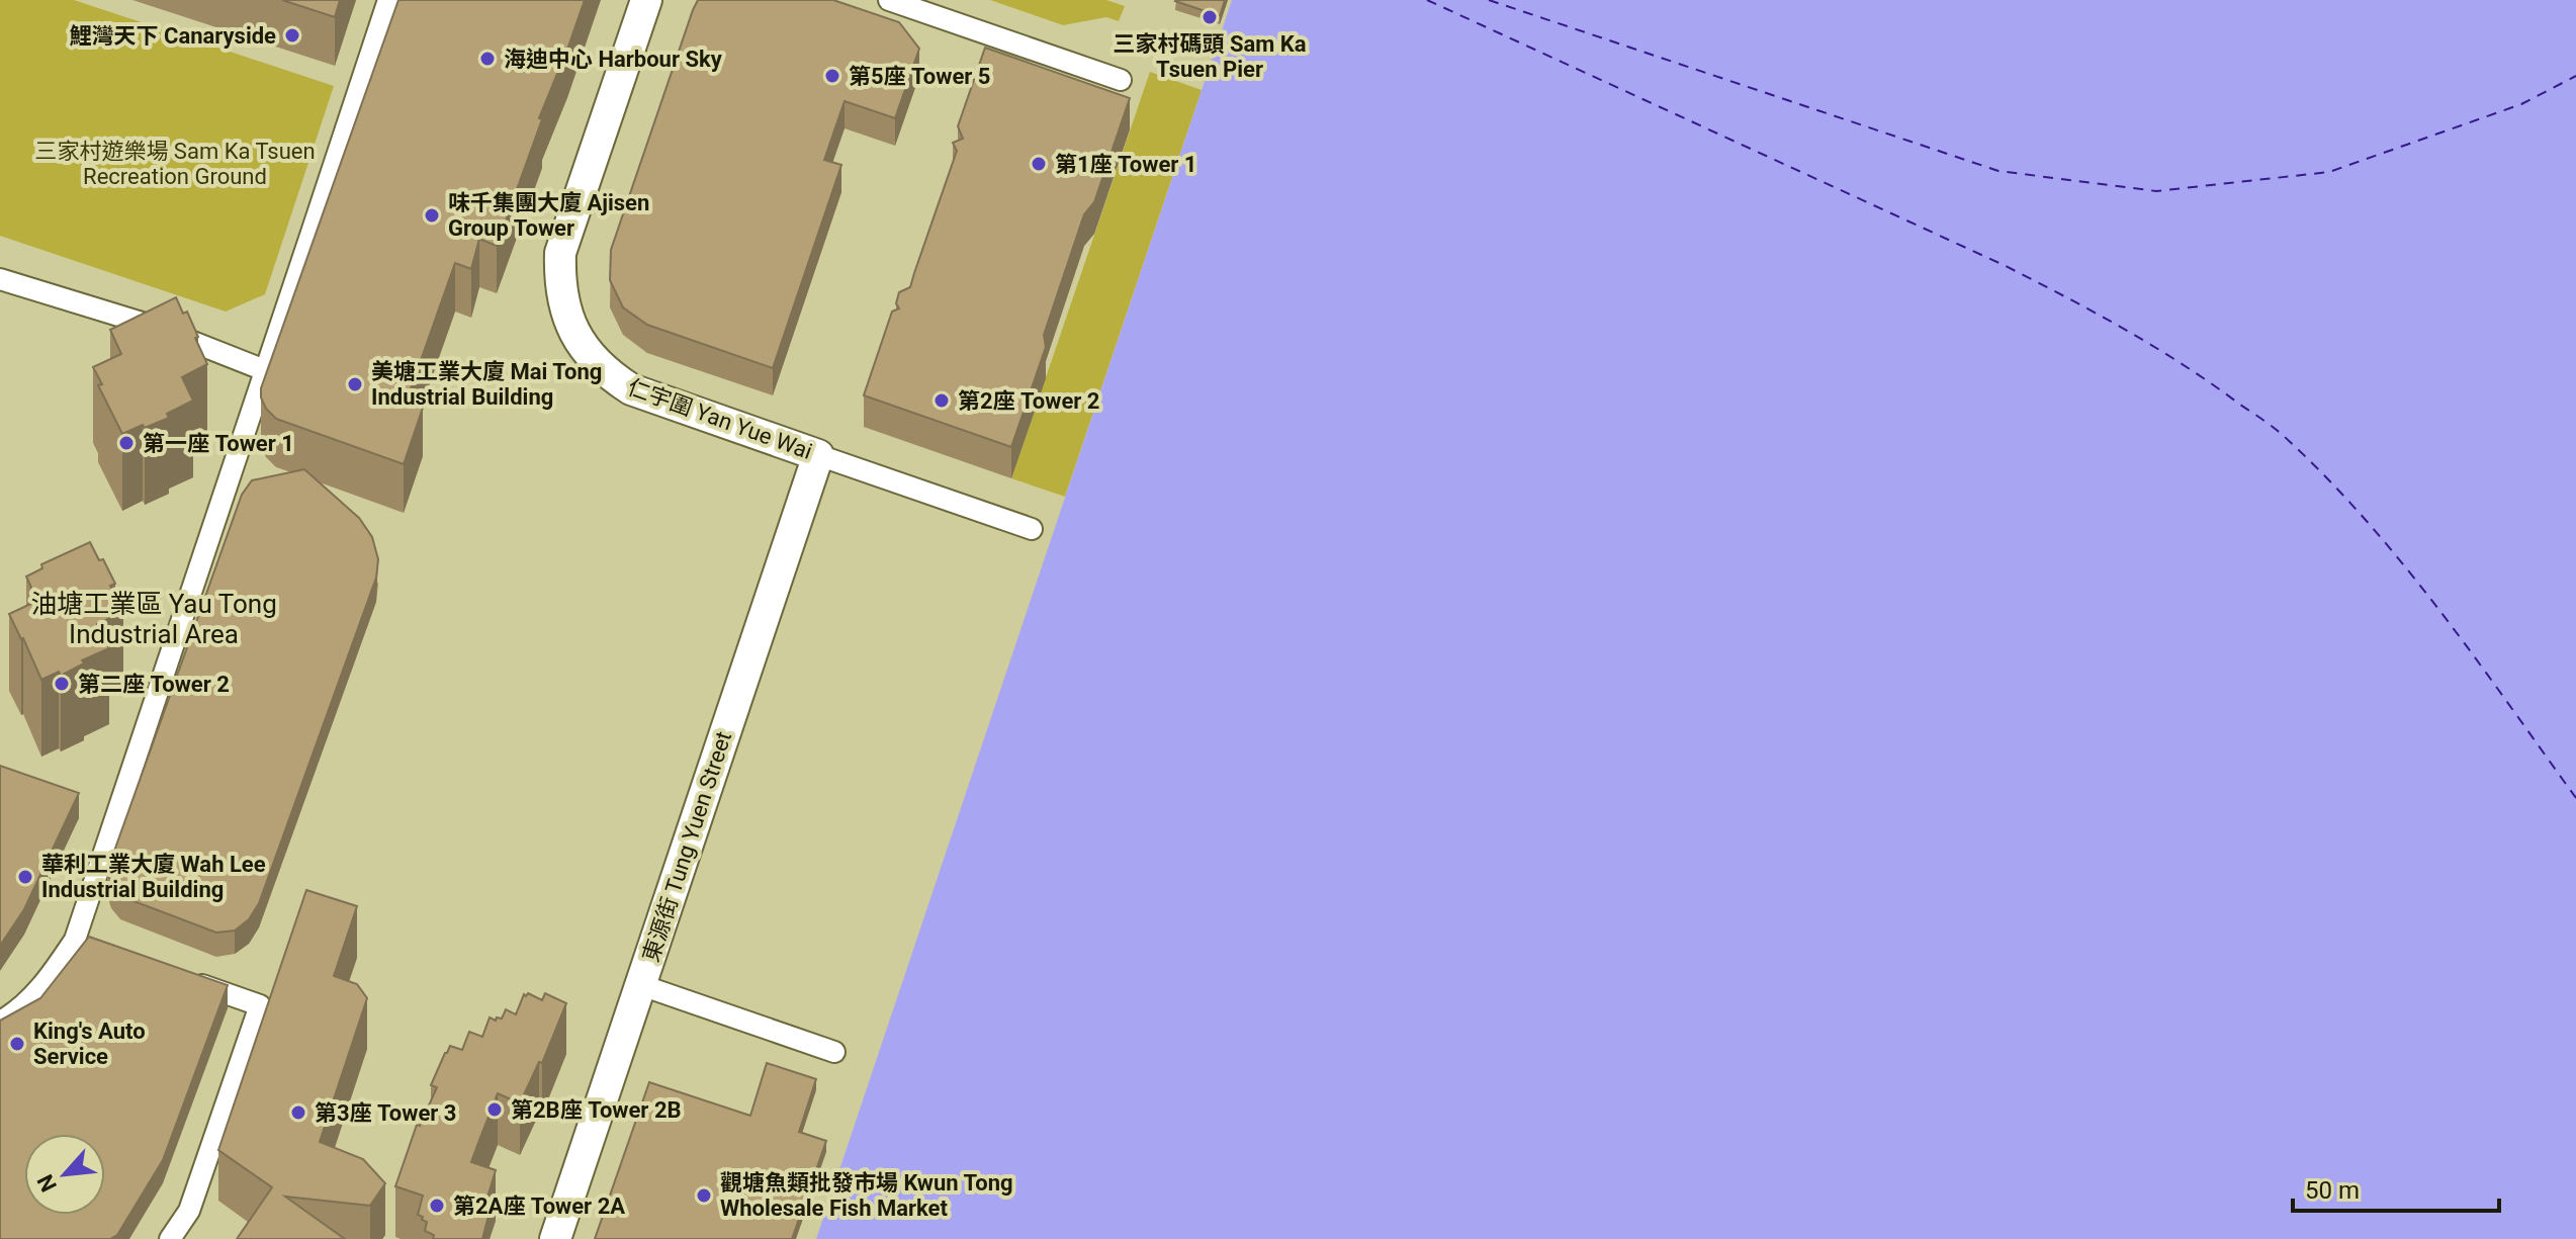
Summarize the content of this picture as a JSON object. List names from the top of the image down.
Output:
{
  "streets": {
    "street": ["仁宇圍 Yan Yue Wai", "東源街 Tung Yuen Street"]
  },
  "crossings": [
    ["仁宇圍 Yan Yue Wai", "東源街 Tung Yuen Street"]
  ],
  "districts": ["油塘工業區 Yau Tong Industrial Area"],
  "parks": ["三家村遊樂場 Sam Ka Tsuen Recreation Ground"],
  "places": [
    "三家村碼頭 Sam Ka Tsuen Pier",
    "鯉灣天下 Canaryside",
    "海迪中心 Harbour Sky",
    "第5座 Tower 5",
    "第1座 Tower 1",
    "味千集團大廈 Ajisen Group Tower",
    "美塘工業大廈 Mai Tong Industrial Building",
    "第2座 Tower 2",
    "第一座 Tower 1",
    "第二座 Tower 2",
    "華利工業大廈 Wah Lee Industrial Building",
    "King's Auto Service",
    "第2B座 Tower 2B",
    "第3座 Tower 3",
    "觀塘魚類批發市場 Kwun Tong Wholesale Fish Market",
    "第2A座 Tower 2A"
  ],
  "scale_bar": "50 m",
  "north": "bottom left"
}
